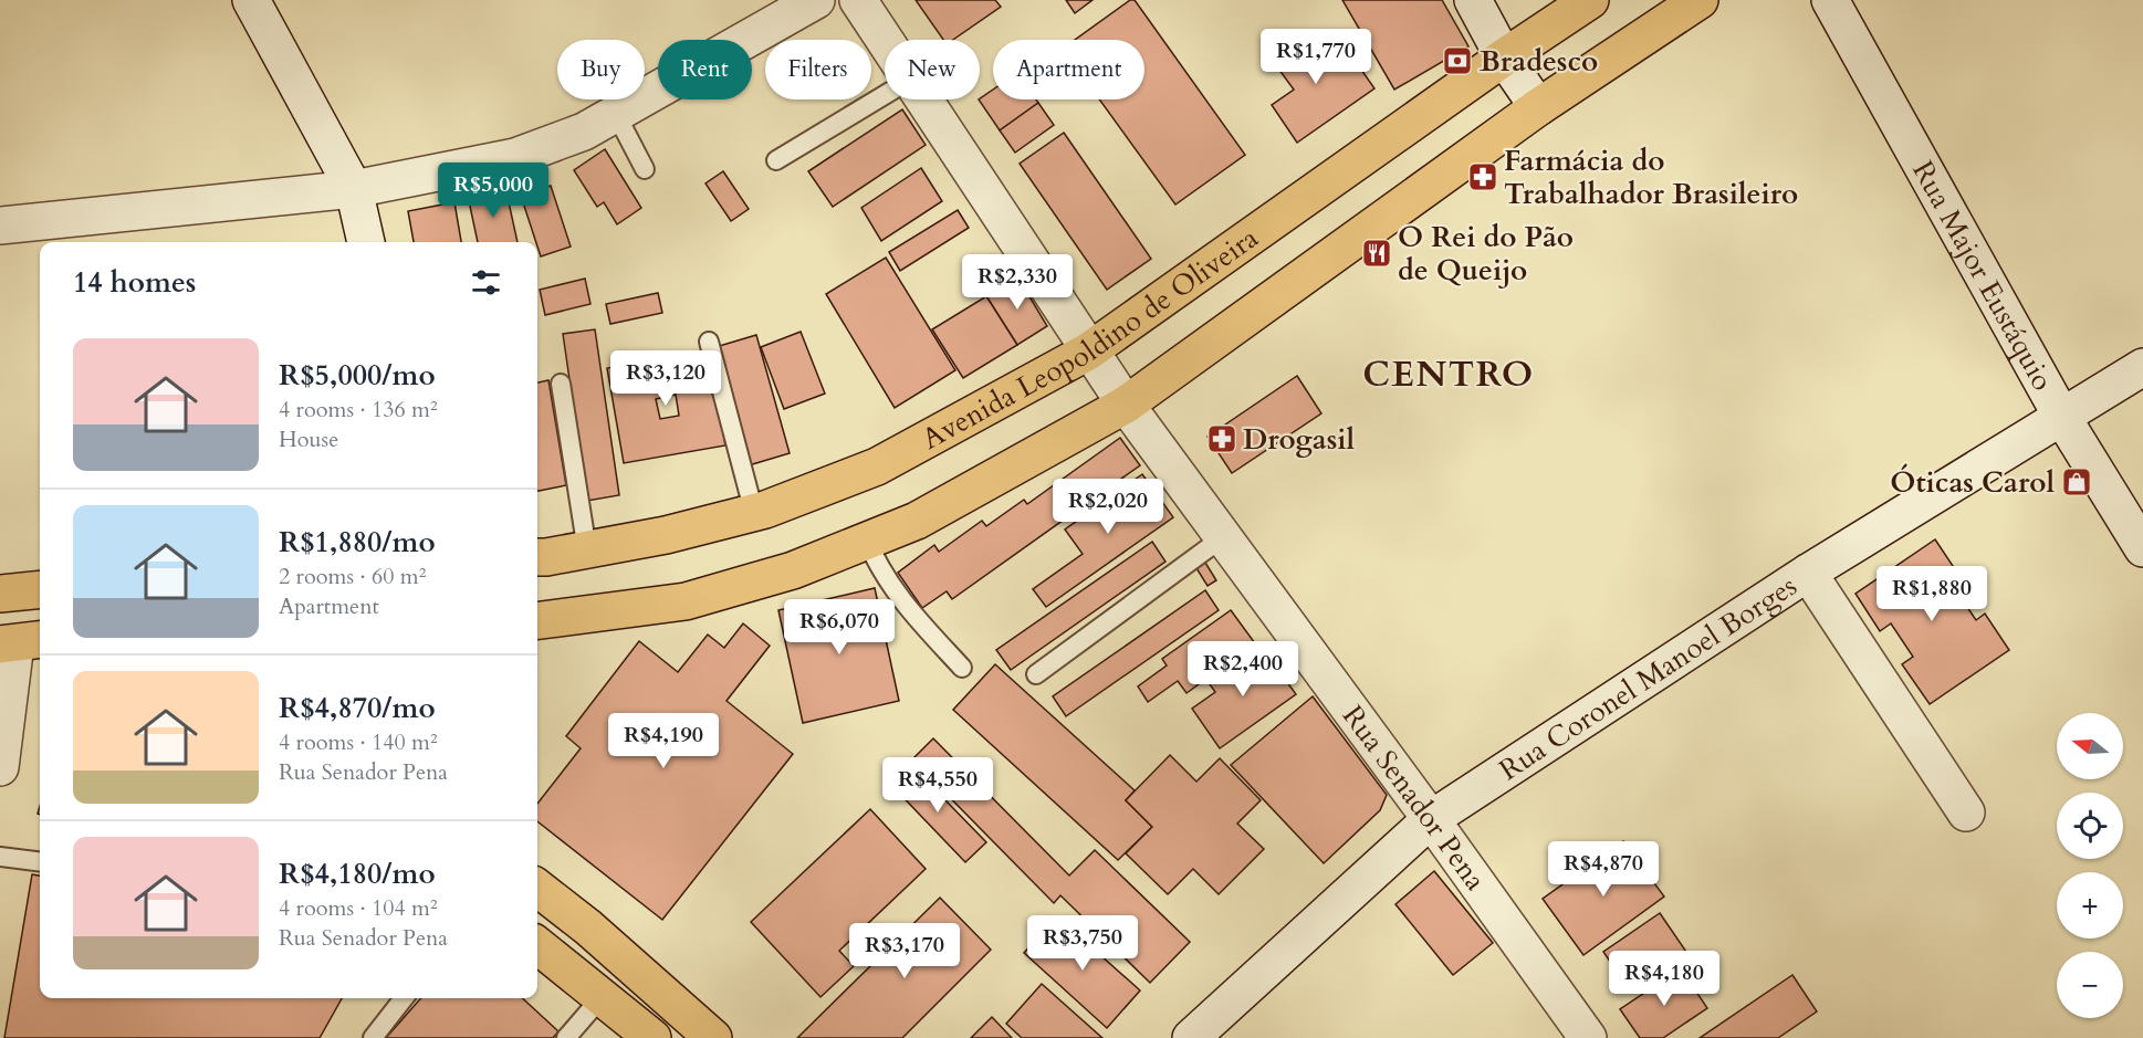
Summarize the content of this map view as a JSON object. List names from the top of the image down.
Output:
{
  "streets": {
    "main road": ["Avenida Leopoldino de Oliveira"],
    "street": ["Rua Major Eustáquio", "Rua Coronel Manoel Borges", "Rua Senador Pena"]
  },
  "crossings": [
    ["Rua Major Eustáquio", "Rua Coronel Manoel Borges"],
    ["Avenida Leopoldino de Oliveira", "Rua Senador Pena"],
    ["Rua Coronel Manoel Borges", "Rua Senador Pena"]
  ],
  "districts": ["CENTRO"],
  "places": {
    "bank": ["Bradesco"],
    "pharmacy": ["Farmácia do Trabalhador Brasileiro", "Drogasil"],
    "restaurant": ["O Rei do Pão de Queijo"],
    "shop": ["Óticas Carol"]
  },
  "north": "left",
  "page": {
    "price": [
      "R$1,770",
      "R$5,000",
      "R$2,330",
      "R$3,120",
      "R$2,020",
      "R$1,880",
      "R$6,070",
      "R$2,400",
      "R$4,190",
      "R$4,550",
      "R$4,870",
      "R$3,750",
      "R$3,170",
      "R$4,180"
    ],
    "chip": [
      "Buy",
      "Rent",
      "Filters",
      "New",
      "Apartment"
    ],
    "heading": "14 homes",
    "list": [
      {
        "name": "R$5,000/mo",
        "note": "4 rooms · 136 m² · House"
      },
      {
        "name": "R$1,880/mo",
        "note": "2 rooms · 60 m² · Apartment"
      },
      {
        "name": "R$4,870/mo",
        "note": "4 rooms · 140 m² · Rua Senador Pena"
      },
      {
        "name": "R$4,180/mo",
        "note": "4 rooms · 104 m² · Rua Senador Pena"
      }
    ],
    "map_buttons": ["+", "−"]
  }
}
